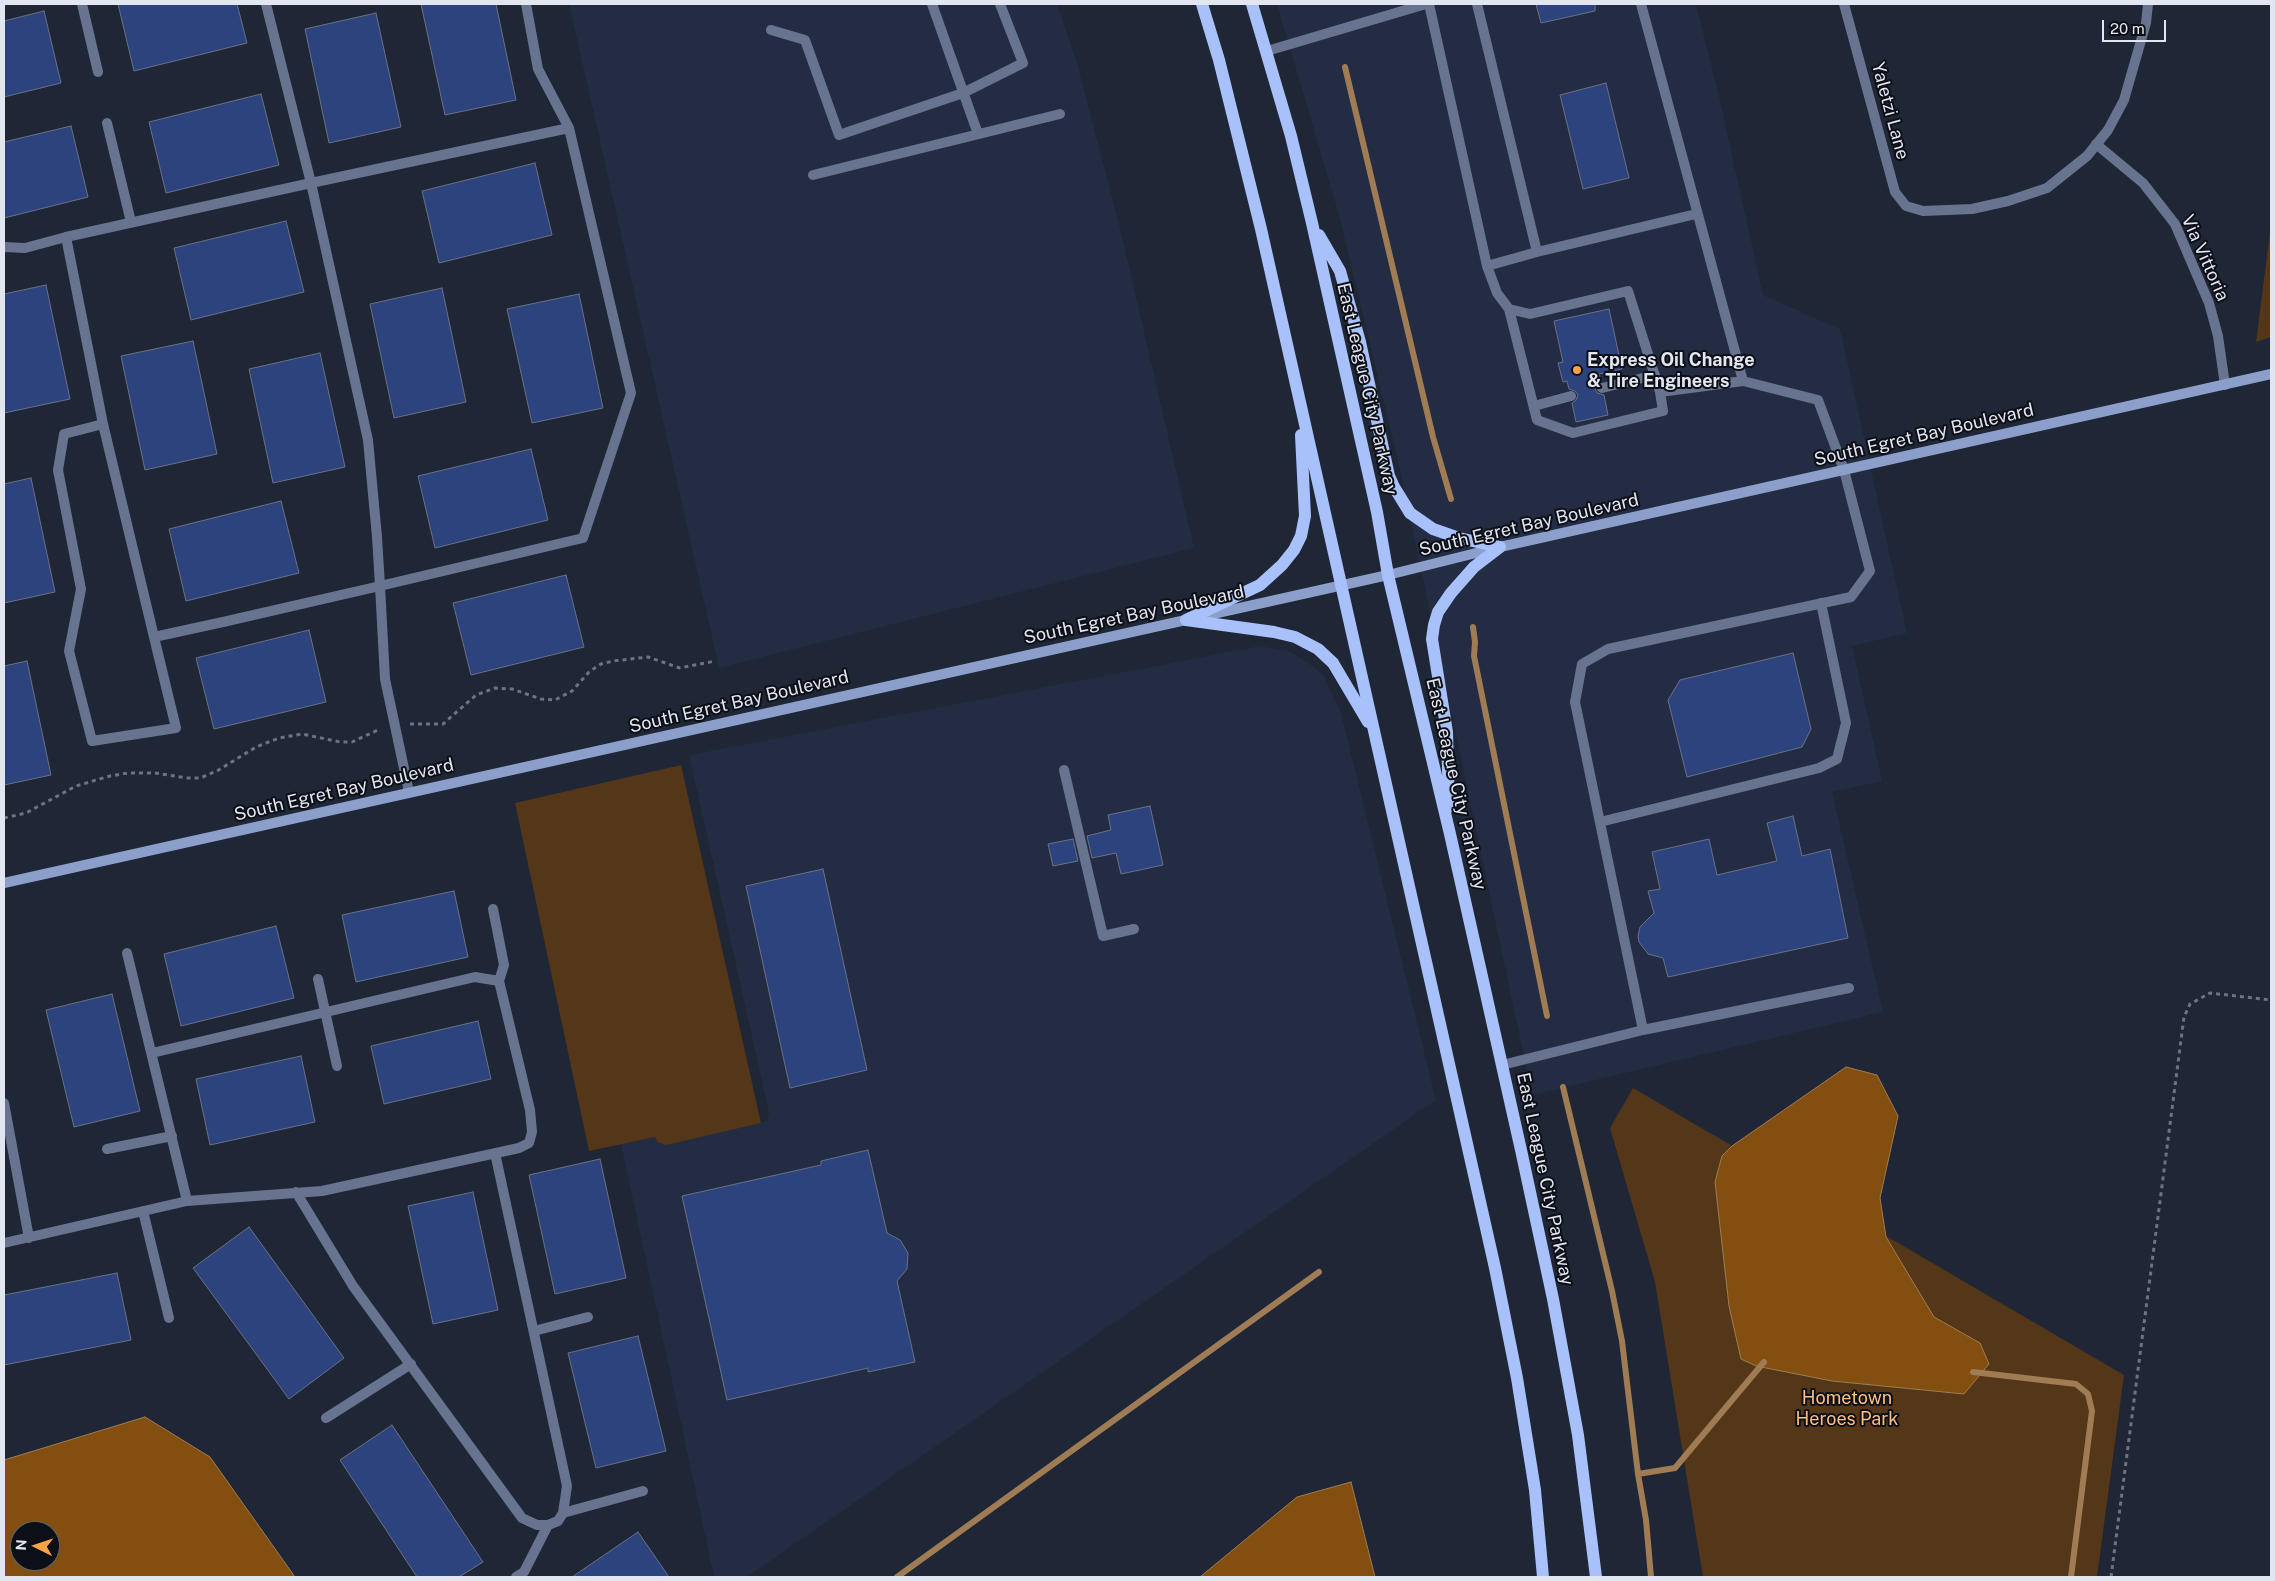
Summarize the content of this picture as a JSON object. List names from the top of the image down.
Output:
{
  "streets": {
    "main road": ["East League City Parkway", "South Egret Bay Boulevard"],
    "street": ["Yaletzi Lane", "Via Vittoria"]
  },
  "crossings": [
    ["Yaletzi Lane", "Via Vittoria"],
    ["Via Vittoria", "South Egret Bay Boulevard"],
    ["East League City Parkway", "South Egret Bay Boulevard"]
  ],
  "parks": ["Hometown Heroes Park"],
  "places": ["Express Oil Change & Tire Engineers"],
  "scale_bar": "20 m",
  "north": "left"
}
